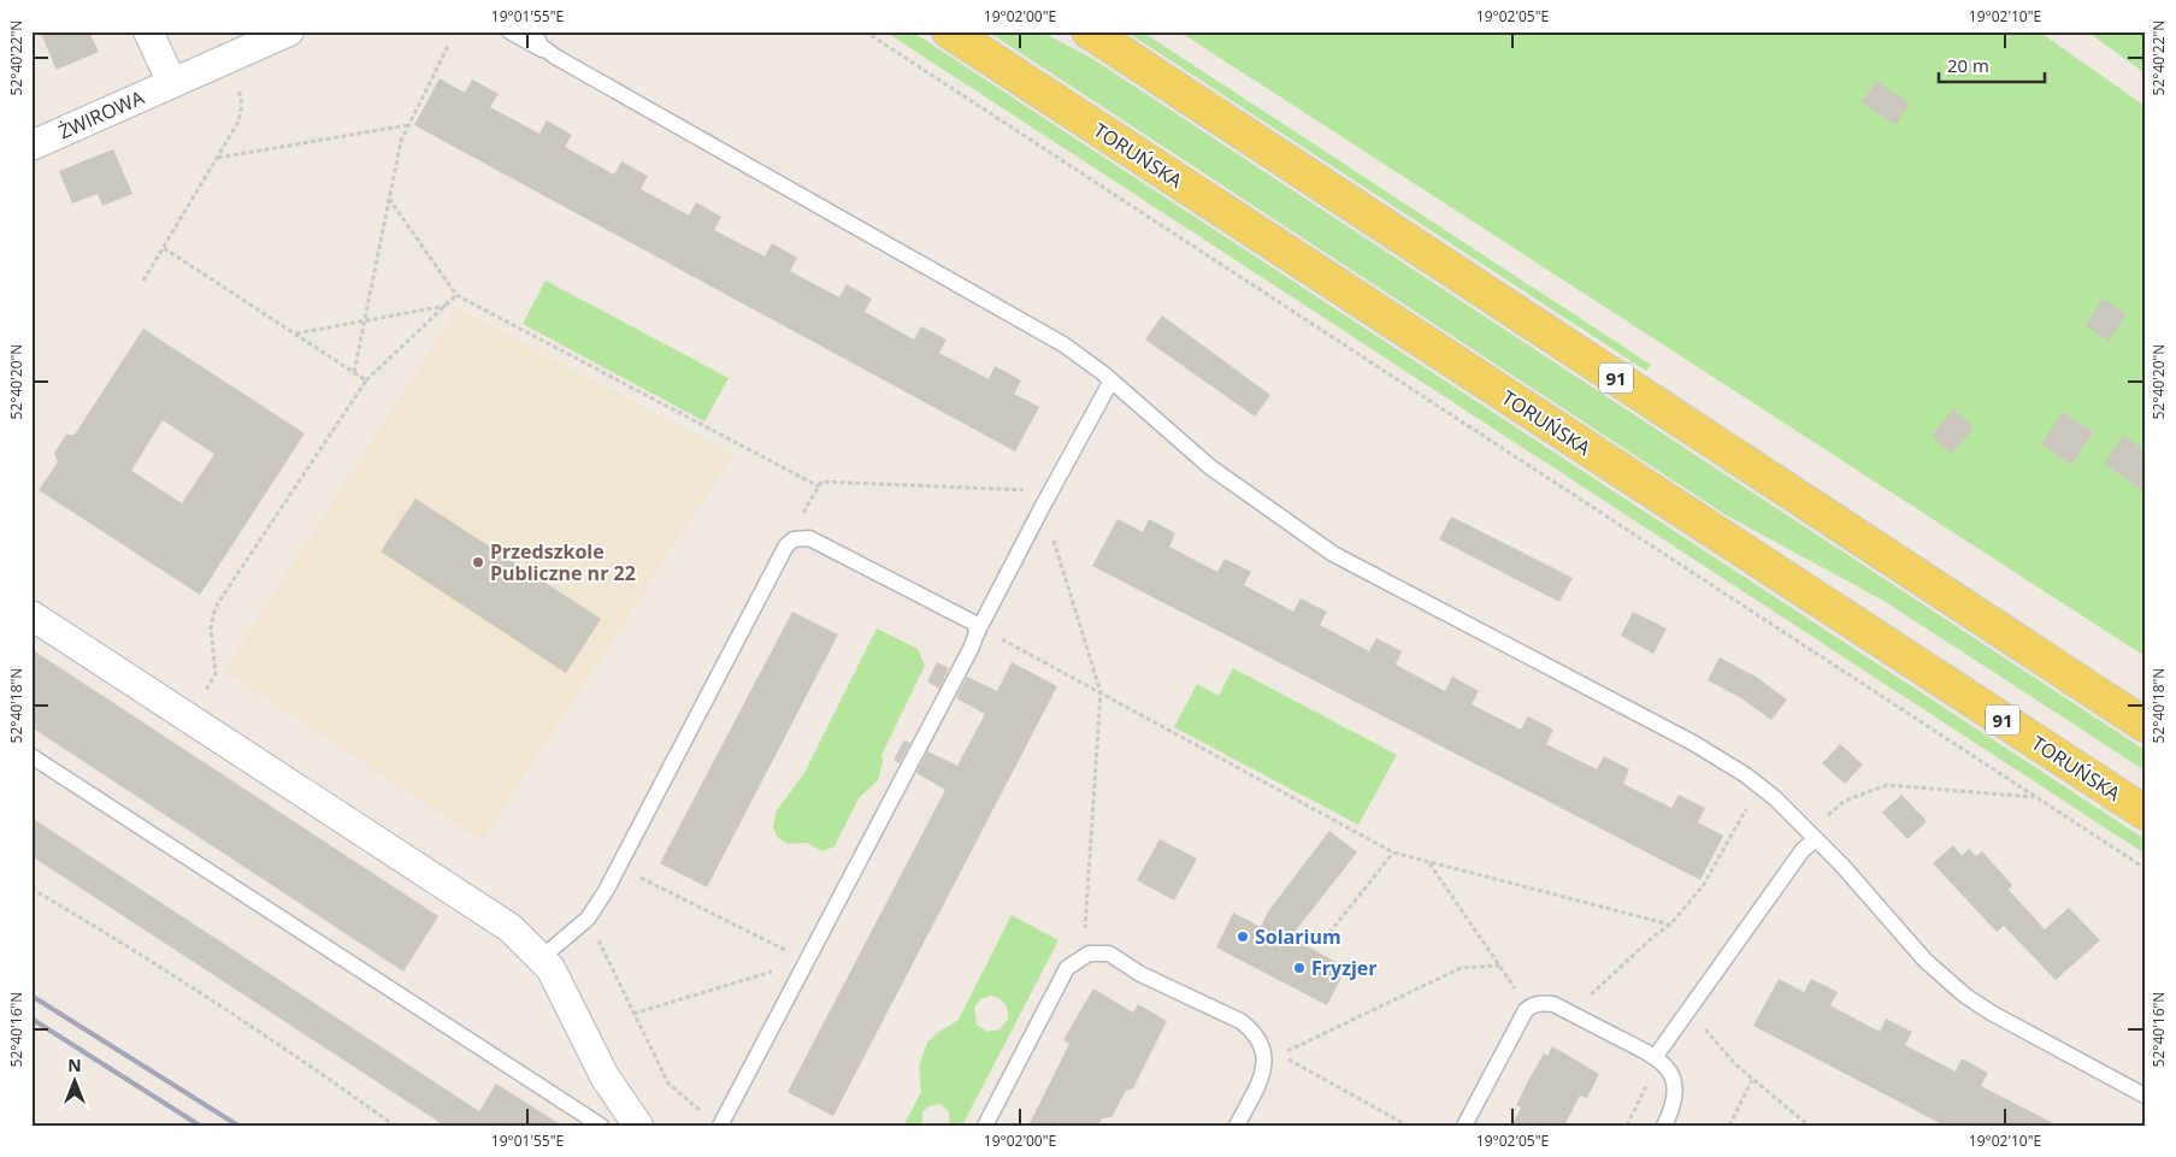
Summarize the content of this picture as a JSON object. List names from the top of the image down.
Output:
{
  "streets": {
    "main road": ["TORUŃSKA", "91"],
    "street": ["ŻWIROWA"]
  },
  "places": ["Przedszkole Publiczne nr 22", "Solarium", "Fryzjer"],
  "scale_bar": "20 m",
  "north": "top",
  "coordinates": [
    "19°01'55\"E",
    "19°02'00\"E",
    "19°02'05\"E",
    "19°02'10\"E",
    "52°40'22\"N",
    "52°40'20\"N",
    "52°40'18\"N",
    "52°40'16\"N"
  ]
}
